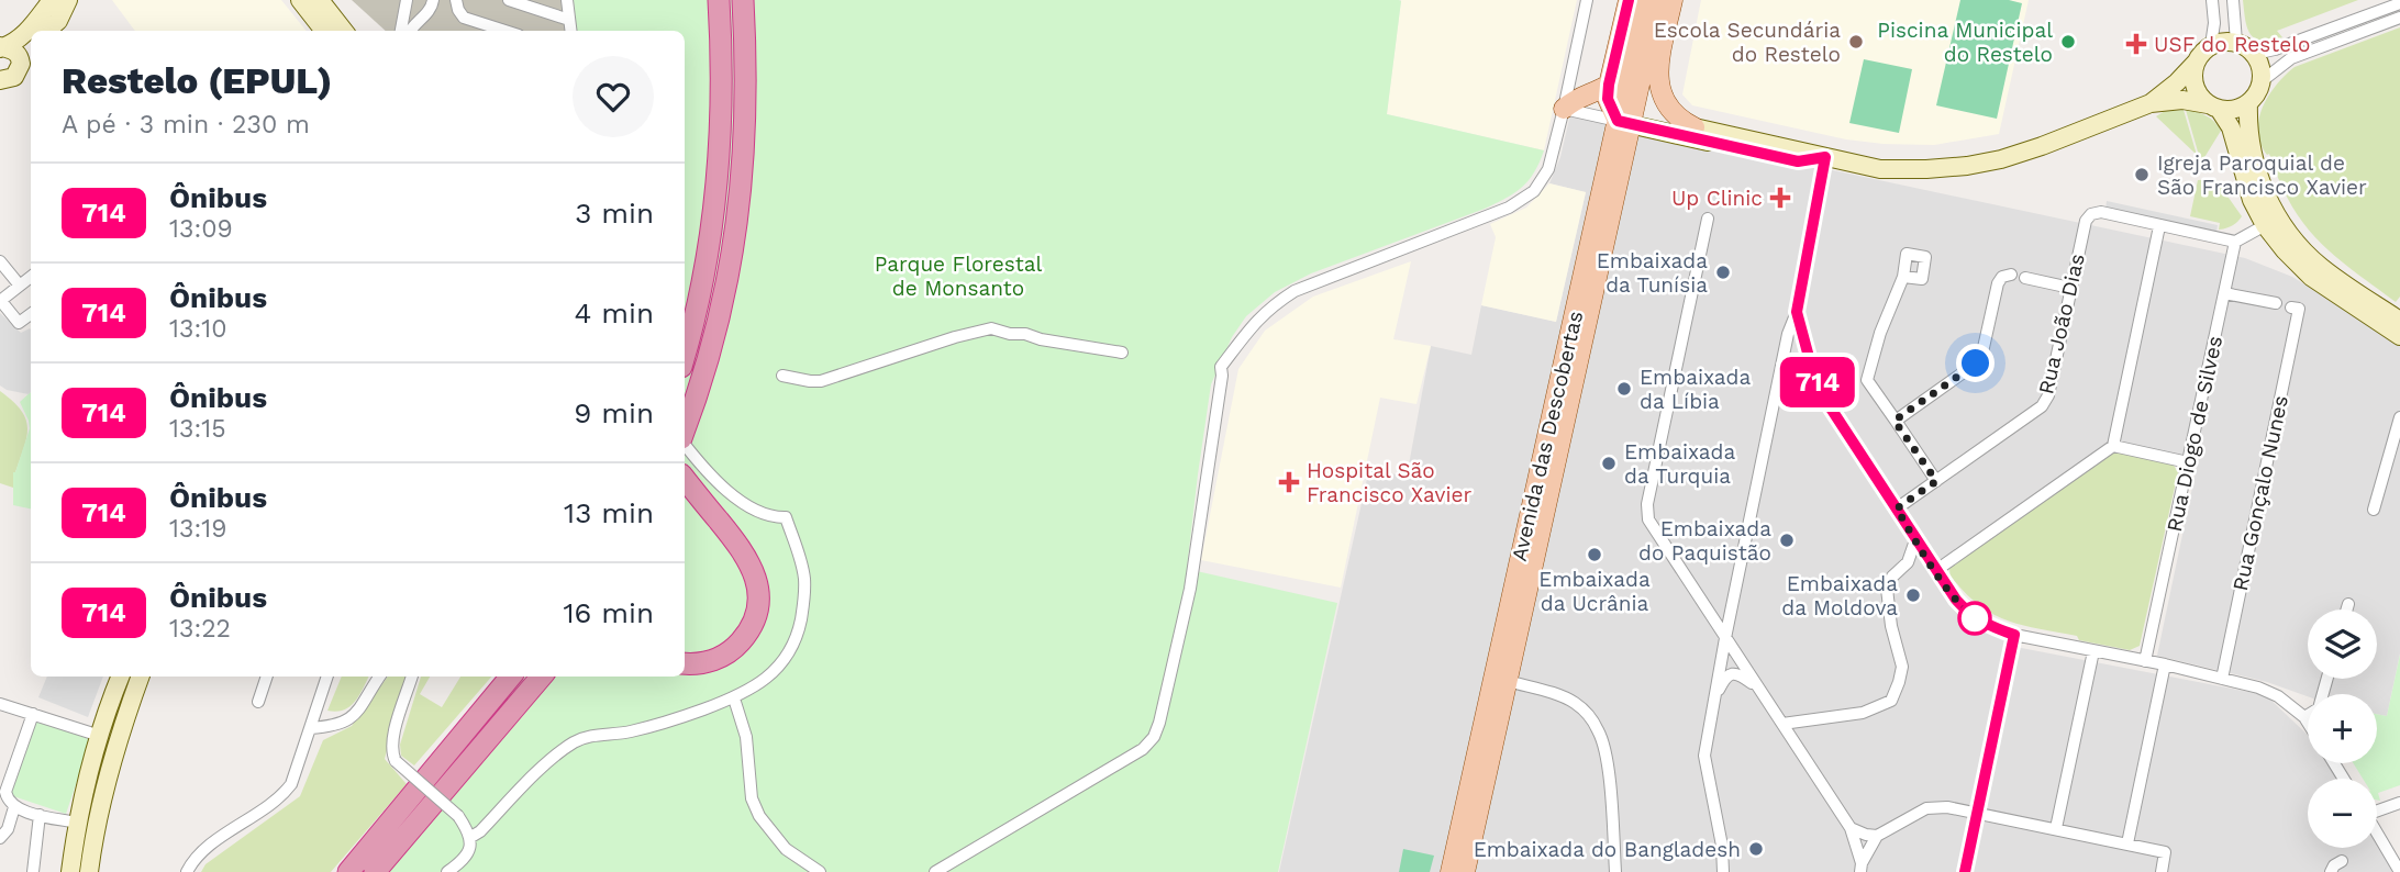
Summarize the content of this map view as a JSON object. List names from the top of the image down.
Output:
{
  "streets": {
    "main road": ["Avenida das Descobertas"],
    "street": ["Rua João Dias", "Rua Diogo de Silves", "Rua Gonçalo Nunes"]
  },
  "crossings": [
    ["Rua João Dias", "Rua Diogo de Silves"]
  ],
  "parks": ["Parque Florestal de Monsanto"],
  "places": {
    "other": [
      "Escola Secundária do Restelo",
      "Piscina Municipal do Restelo",
      "Igreja Paroquial de São Francisco Xavier",
      "Embaixada da Tunísia",
      "Embaixada da Líbia",
      "Embaixada da Turquia",
      "Embaixada do Paquistão",
      "Embaixada da Ucrânia",
      "Embaixada da Moldova",
      "Embaixada do Bangladesh"
    ],
    "health": ["USF do Restelo", "Up Clinic", "Hospital São Francisco Xavier"]
  },
  "lines": ["bus line 714"],
  "page": {
    "on_map": "714",
    "heading": ["Restelo (EPUL)", "A pé · 3 min · 230 m"],
    "list": [
      {
        "mark": "714",
        "name": "Ônibus",
        "note": "13:09",
        "value": "3 min"
      },
      {
        "mark": "714",
        "name": "Ônibus",
        "note": "13:10",
        "value": "4 min"
      },
      {
        "mark": "714",
        "name": "Ônibus",
        "note": "13:15",
        "value": "9 min"
      },
      {
        "mark": "714",
        "name": "Ônibus",
        "note": "13:19",
        "value": "13 min"
      },
      {
        "mark": "714",
        "name": "Ônibus",
        "note": "13:22",
        "value": "16 min"
      }
    ],
    "map_buttons": ["+", "−"]
  }
}
